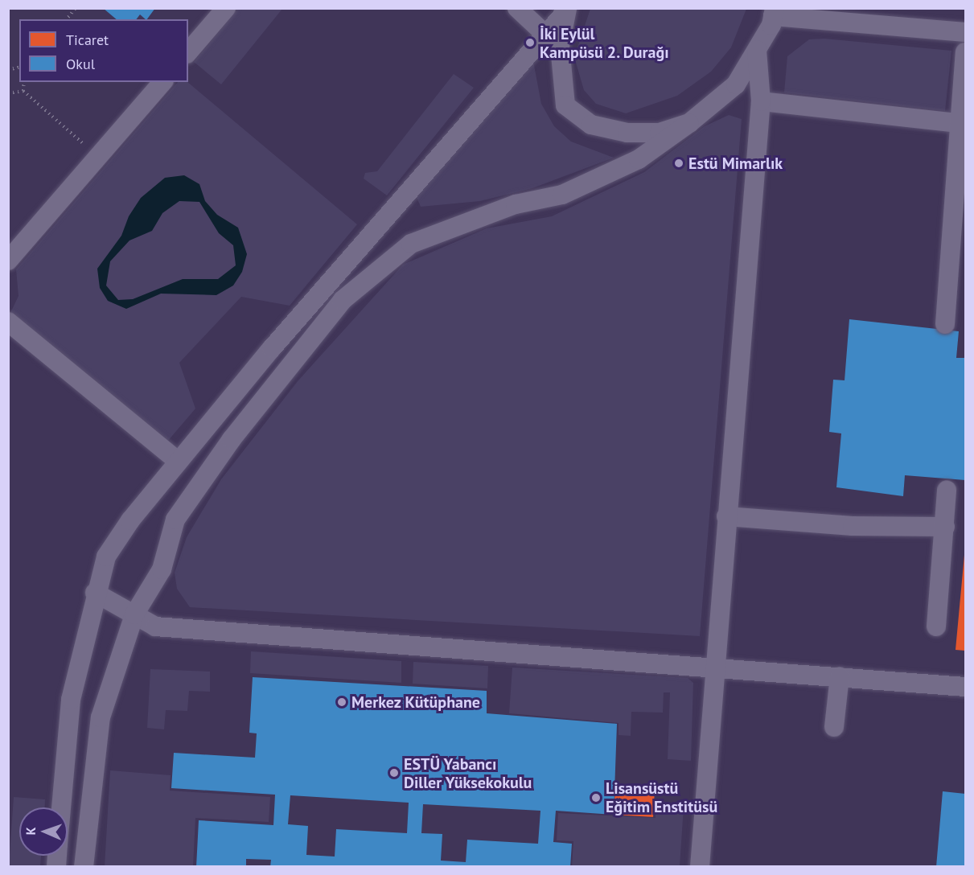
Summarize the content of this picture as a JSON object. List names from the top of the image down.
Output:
{
  "places": [
    "İki Eylül Kampüsü 2. Durağı",
    "Estü Mimarlık",
    "Merkez Kütüphane",
    "ESTÜ Yabancı Diller Yüksekokulu",
    "Lisansüstü Eğitim Enstitüsü"
  ],
  "legend": ["Ticaret", "Okul"],
  "north": "left"
}
